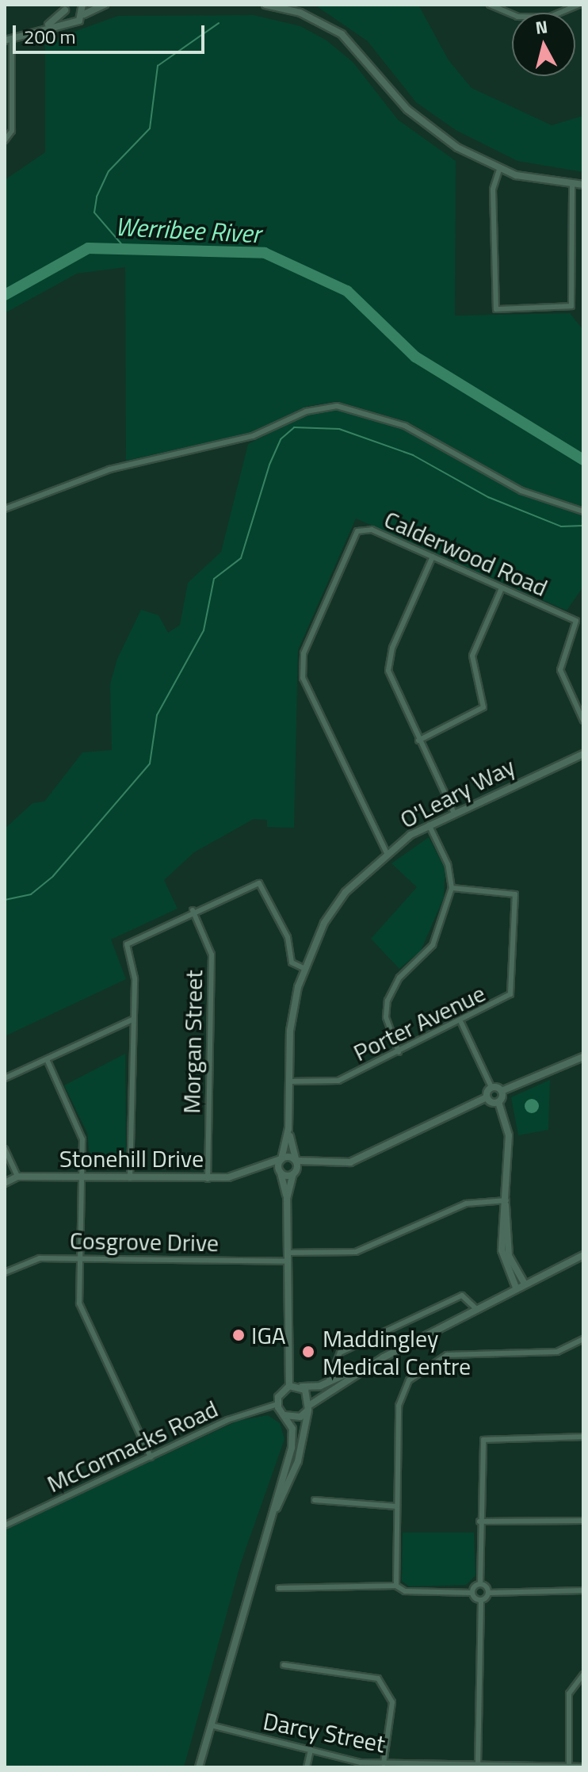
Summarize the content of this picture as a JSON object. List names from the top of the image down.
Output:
{
  "streets": {
    "street": [
      "Calderwood Road",
      "O'Leary Way",
      "Porter Avenue",
      "Morgan Street",
      "Stonehill Drive",
      "Cosgrove Drive",
      "McCormacks Road",
      "Darcy Street"
    ]
  },
  "crossings": [
    ["Calderwood Road", "O'Leary Way"],
    ["O'Leary Way", "Porter Avenue"],
    ["Morgan Street", "Stonehill Drive"]
  ],
  "water": ["Werribee River"],
  "places": ["IGA", "Maddingley Medical Centre"],
  "scale_bar": "200 m",
  "north": "top"
}
